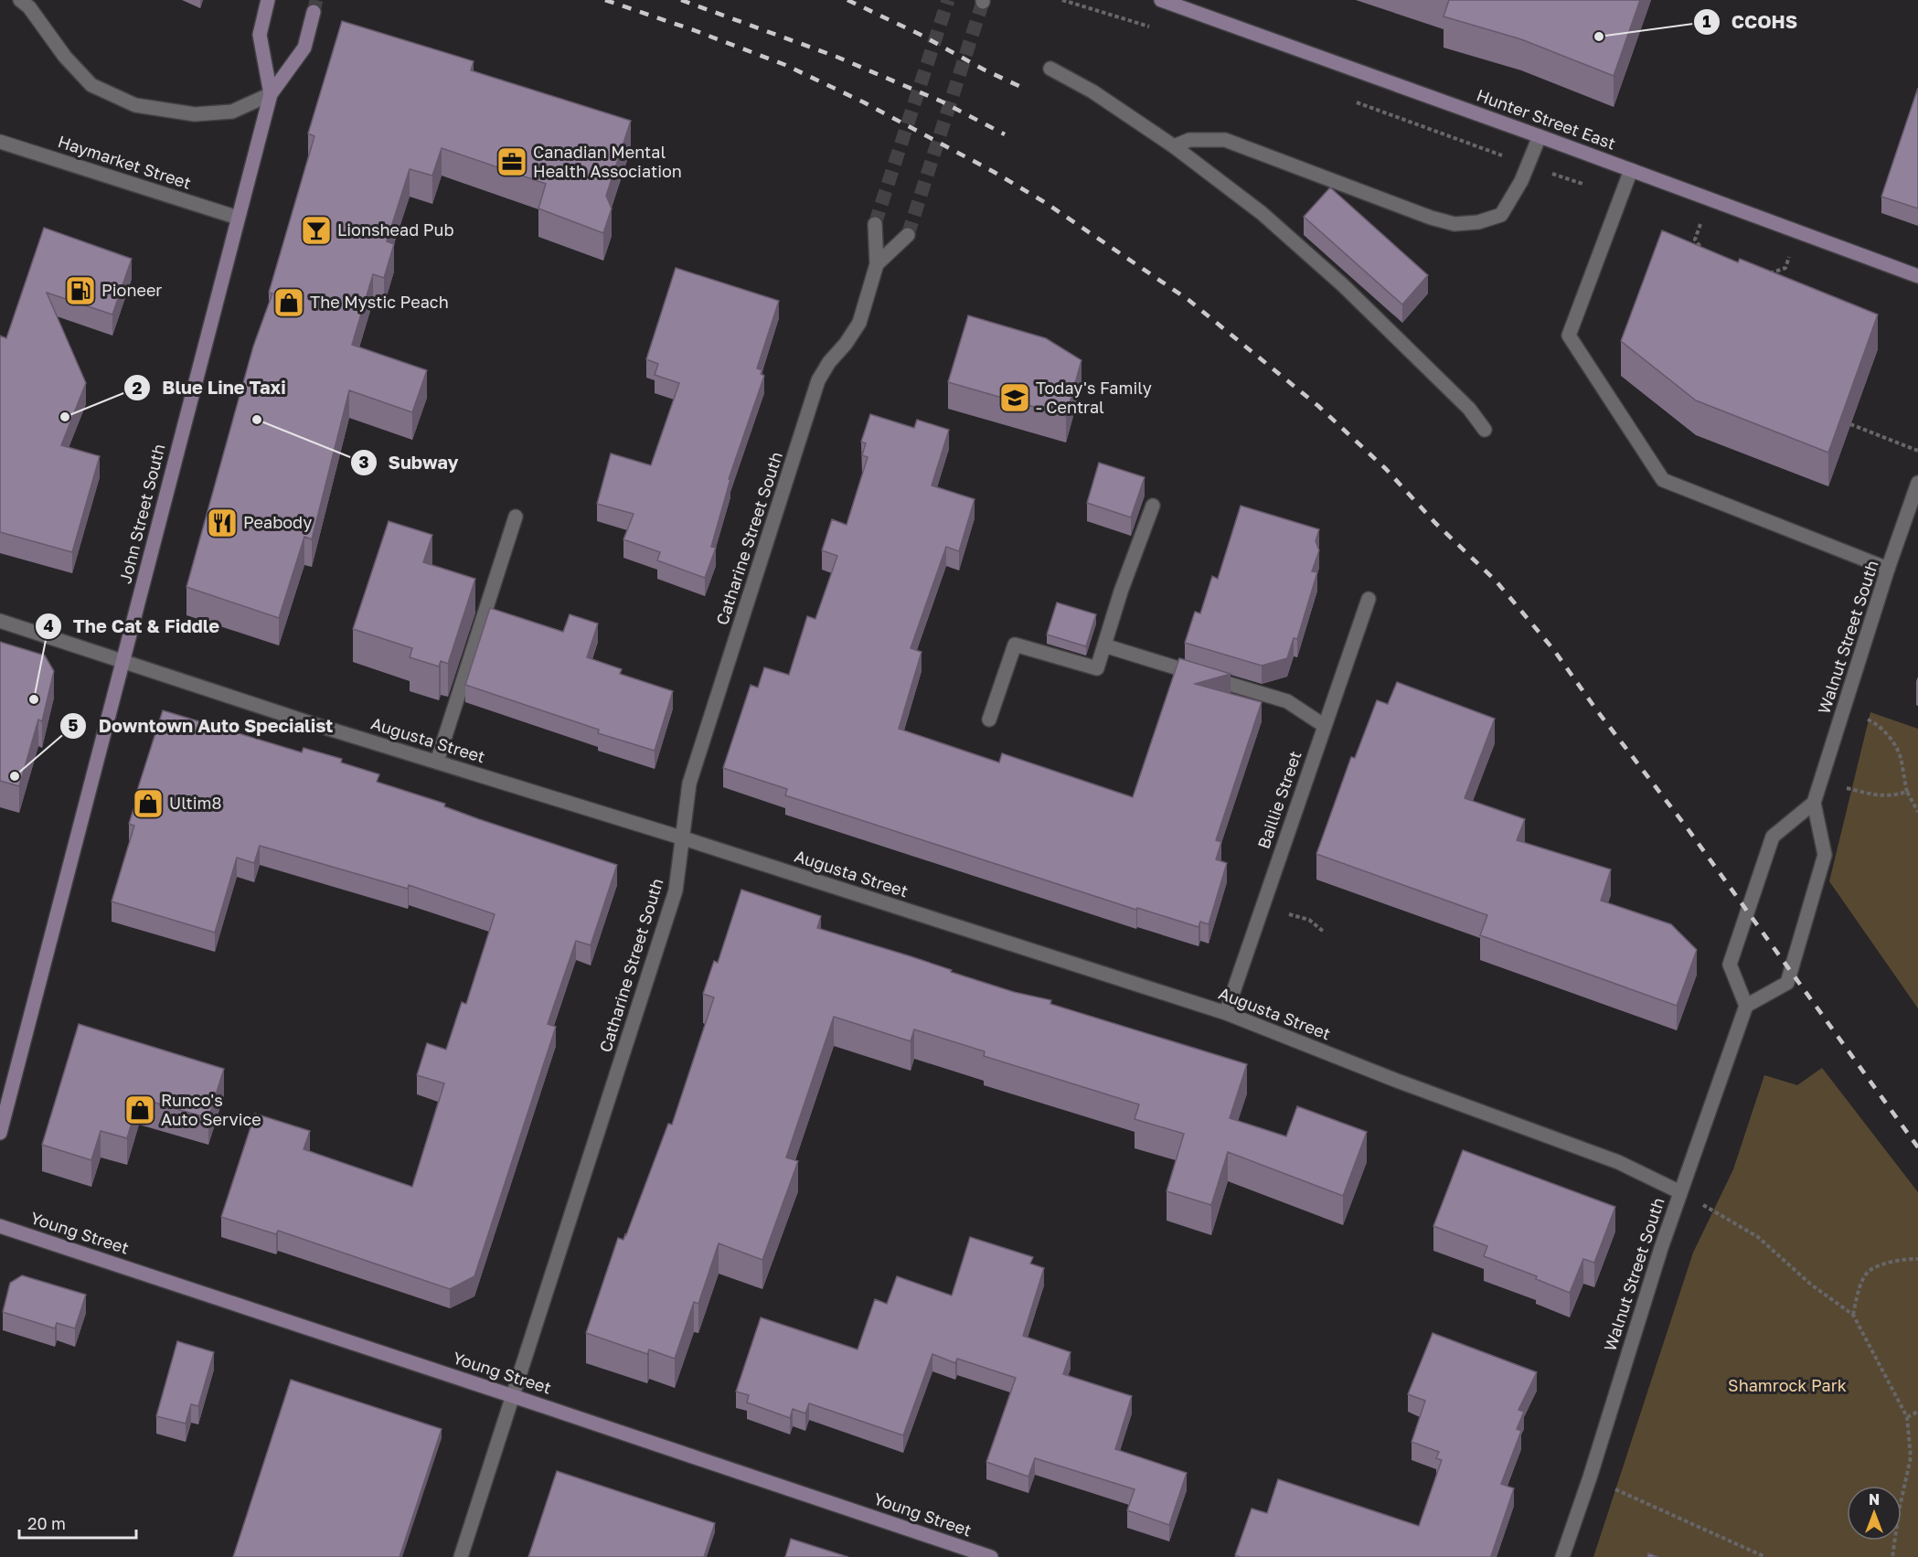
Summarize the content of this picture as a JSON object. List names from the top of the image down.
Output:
{
  "streets": {
    "street": [
      "Hunter Street East",
      "Haymarket Street",
      "John Street South",
      "Catharine Street South",
      "Walnut Street South",
      "Augusta Street",
      "Baillie Street",
      "Young Street"
    ]
  },
  "crossings": [
    ["Haymarket Street", "John Street South"],
    ["John Street South", "Augusta Street"],
    ["Catharine Street South", "Augusta Street"],
    ["Catharine Street South", "Young Street"],
    ["Walnut Street South", "Augusta Street"],
    ["Augusta Street", "Baillie Street"]
  ],
  "parks": ["Shamrock Park"],
  "places": {
    "other": [
      "CCOHS",
      "Blue Line Taxi",
      "Subway",
      "The Cat & Fiddle",
      "Downtown Auto Specialist"
    ],
    "office": ["Canadian Mental Health Association"],
    "bar": ["Lionshead Pub"],
    "fuel station": ["Pioneer"],
    "shop": ["The Mystic Peach", "Ultim8", "Runco's Auto Service"],
    "school or university": ["Today's Family - Central"],
    "restaurant": ["Peabody"]
  },
  "scale_bar": "20 m",
  "north": "top"
}
